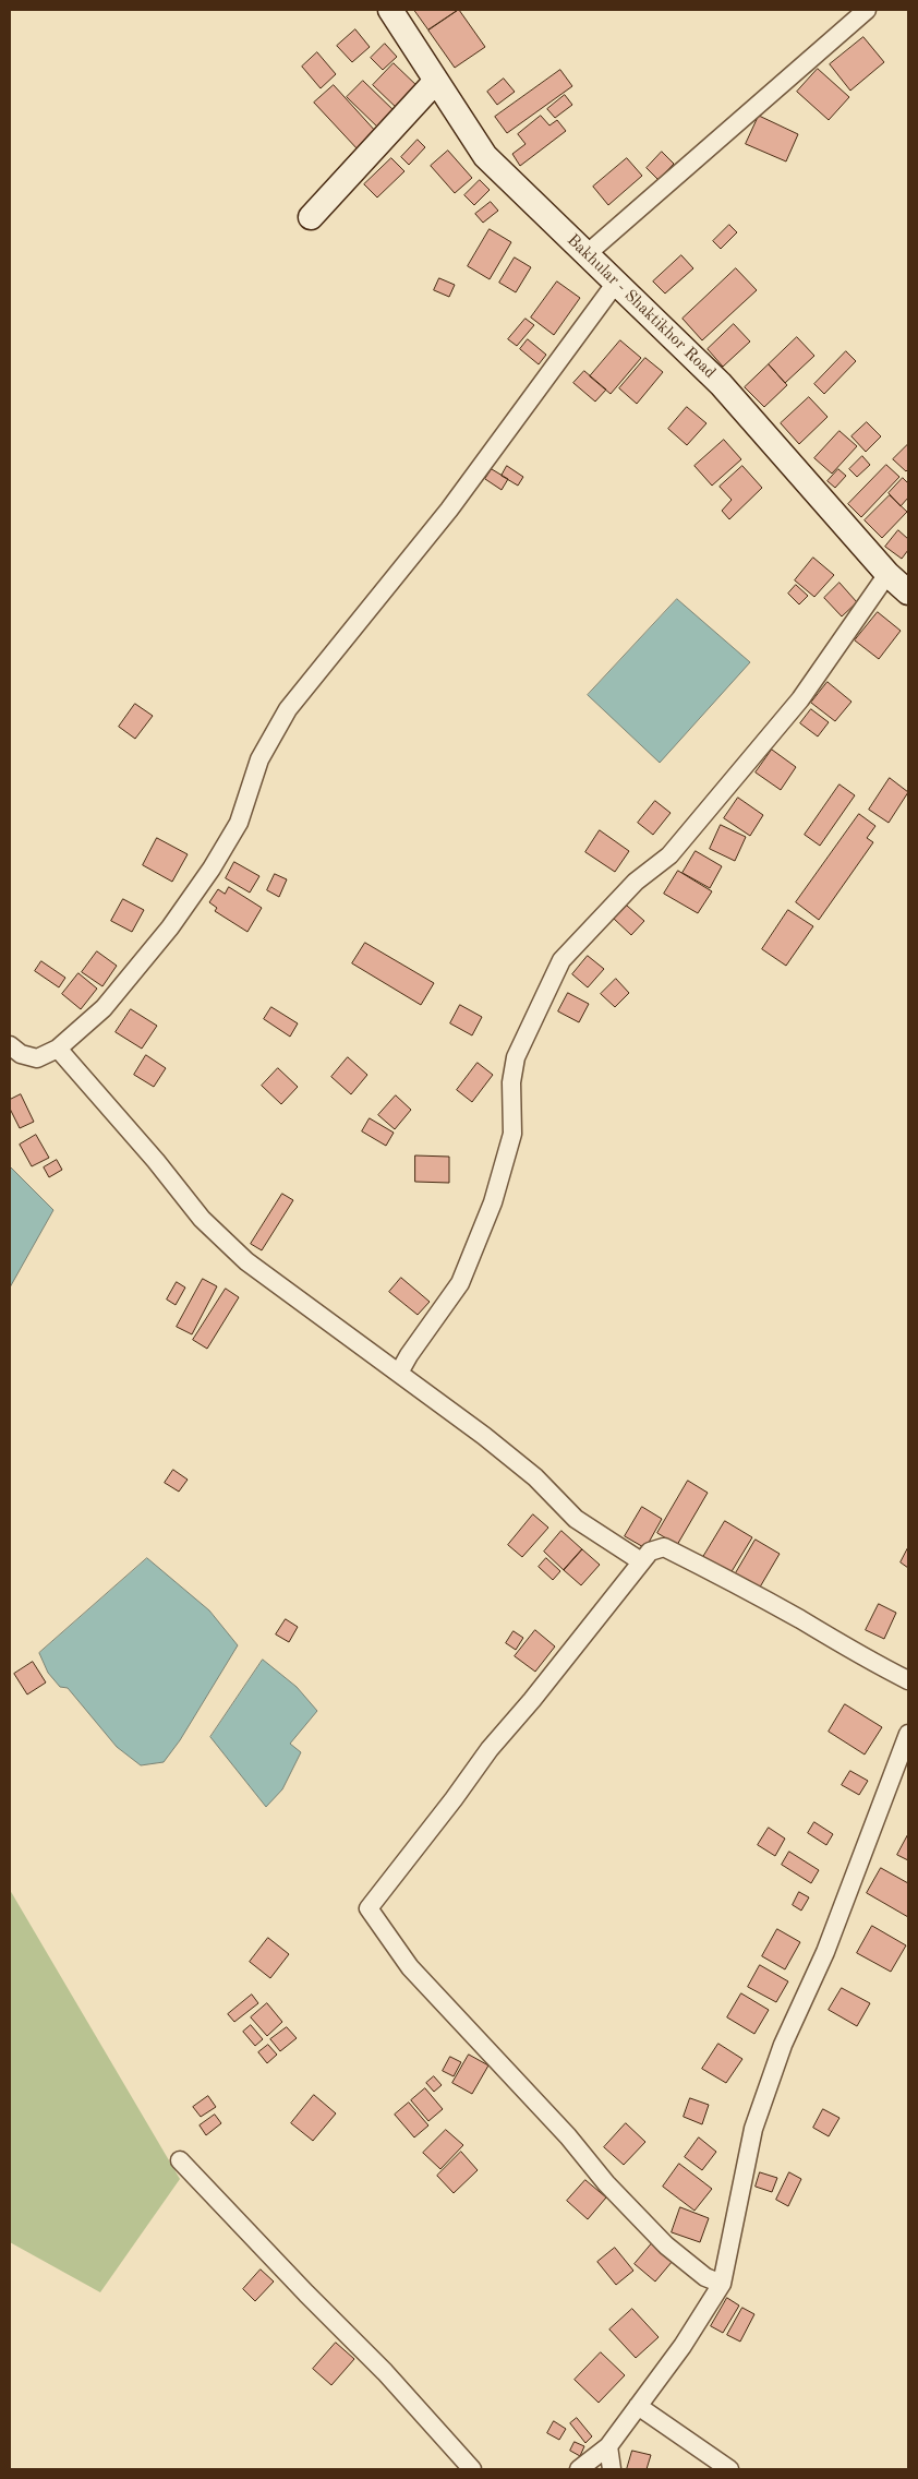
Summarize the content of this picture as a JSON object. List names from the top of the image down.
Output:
{
  "streets": {
    "street": ["Bakhular - Shaktikhor Road"]
  }
}
